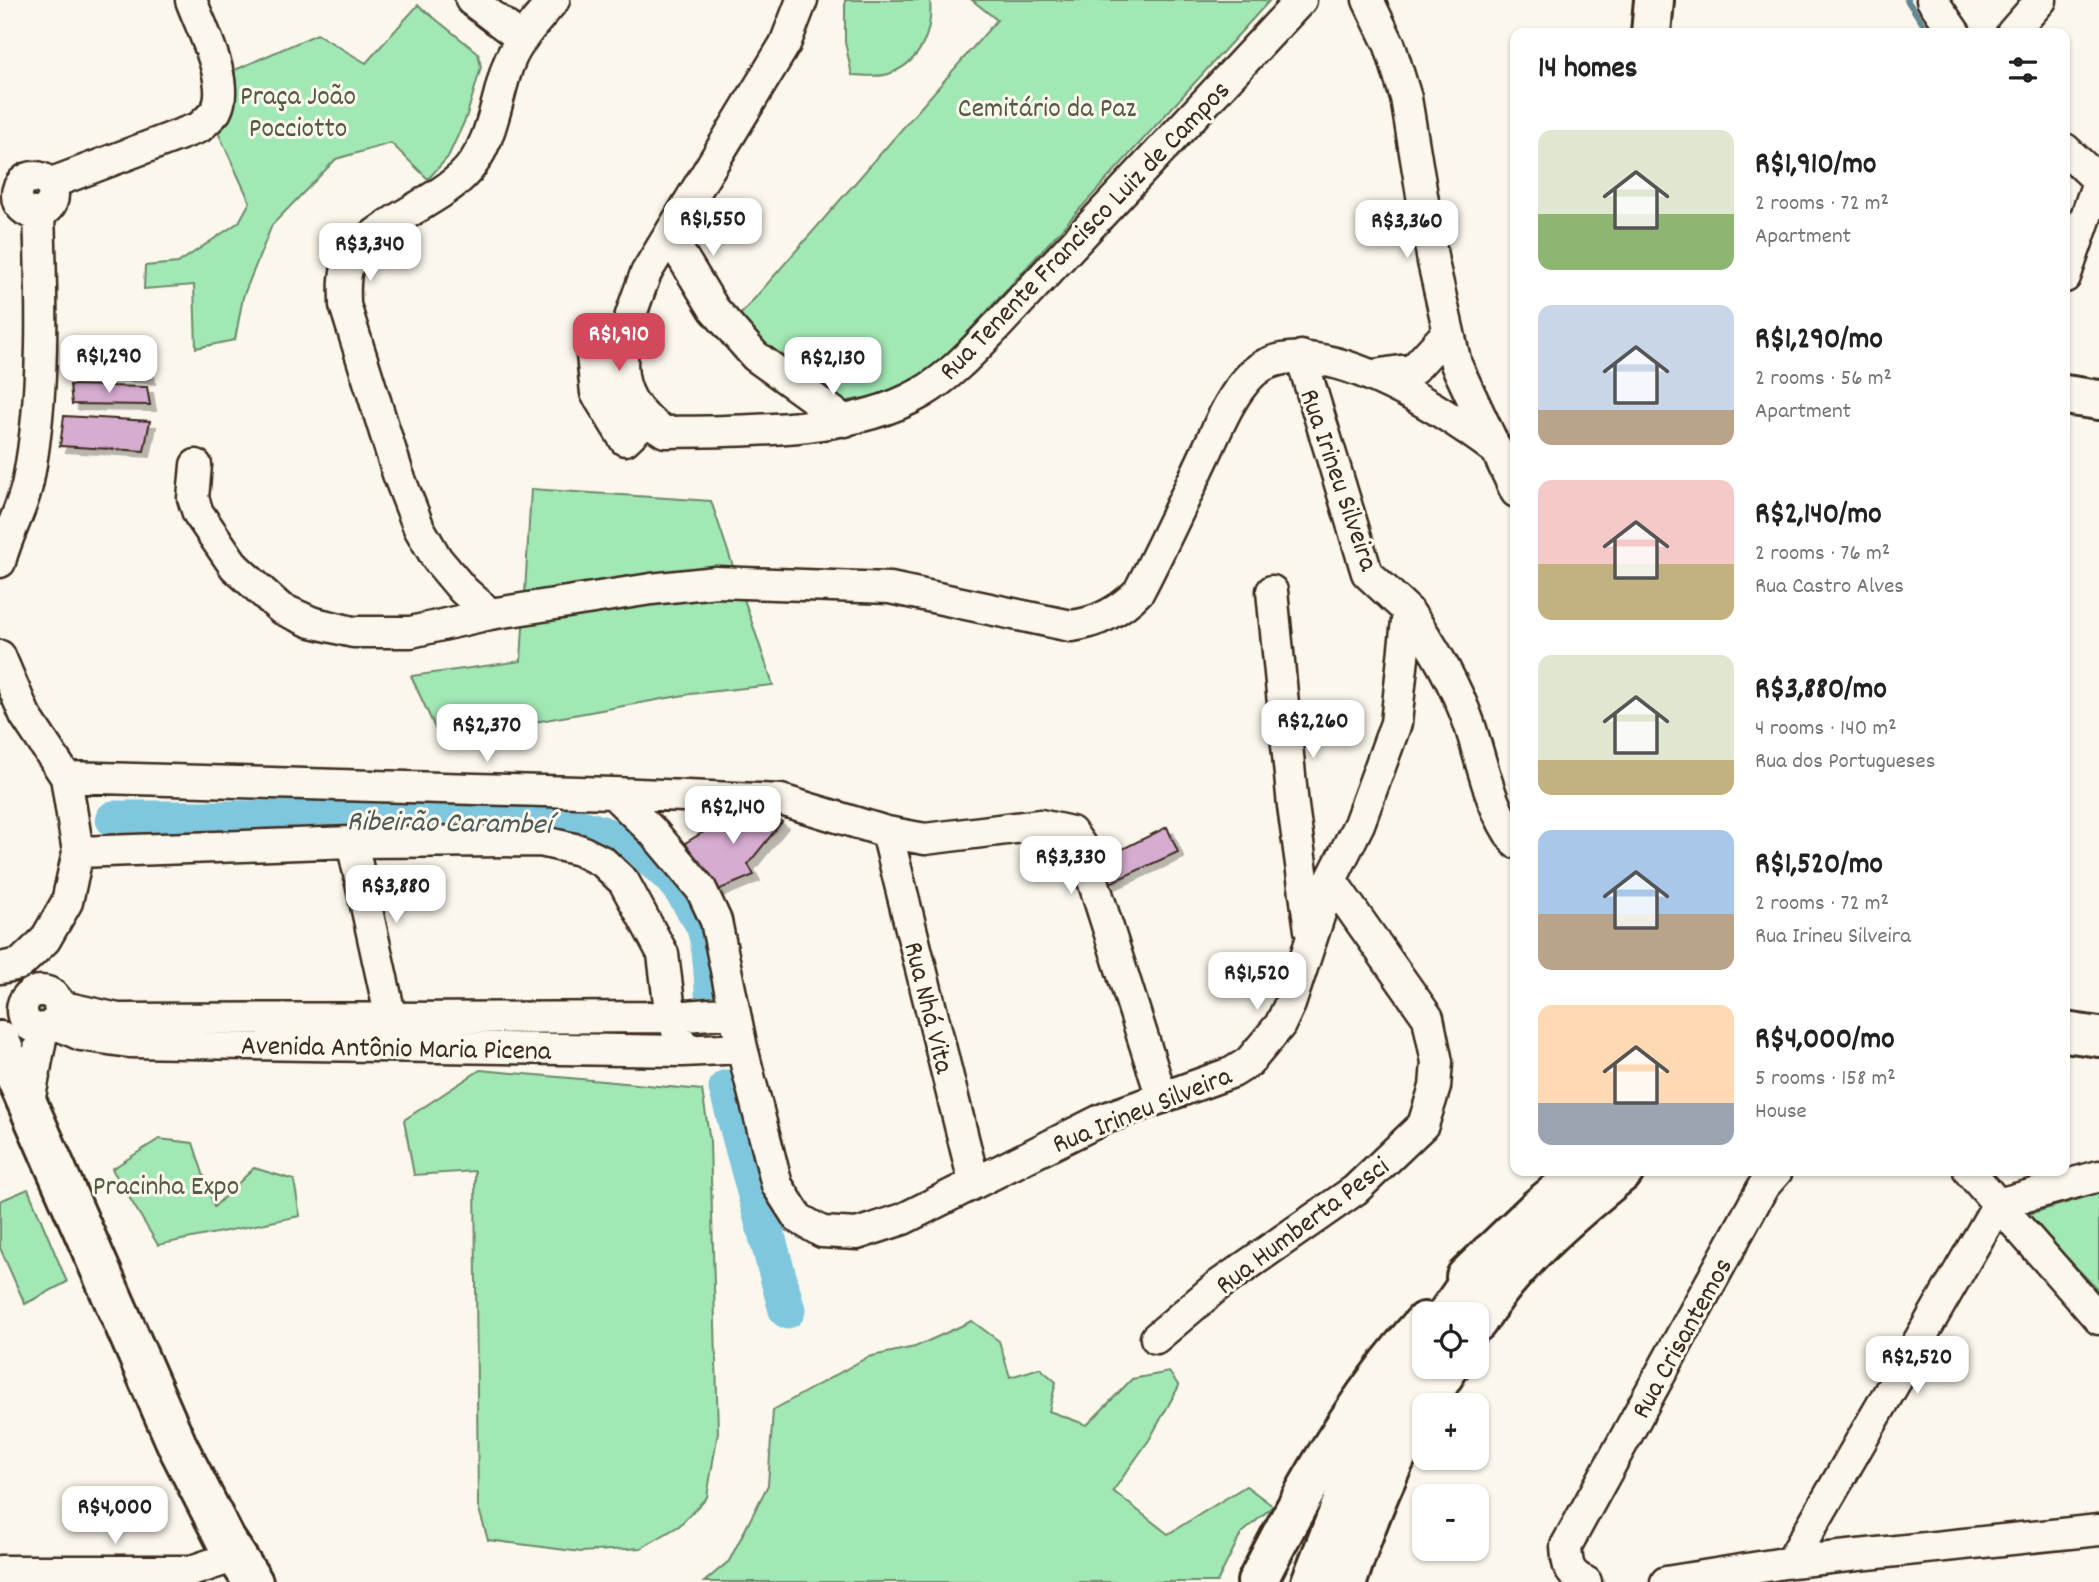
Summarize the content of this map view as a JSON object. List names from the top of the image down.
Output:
{
  "streets": {
    "street": [
      "Rua Tenente Francisco Luiz de Campos",
      "Rua Irineu Silveira",
      "Rua Nhá Vita",
      "Avenida Antônio Maria Picena",
      "Rua Humberta Pesci",
      "Rua Crisantemos"
    ]
  },
  "crossings": [
    ["Rua Irineu Silveira", "Rua Nhá Vita"],
    ["Rua Irineu Silveira", "Avenida Antônio Maria Picena"],
    ["Rua Irineu Silveira", "Rua Humberta Pesci"]
  ],
  "water": ["Ribeirão Carambeí"],
  "parks": ["Praça João Pocciotto", "Cemitário da Paz", "Pracinha Expo"],
  "page": {
    "heading": "14 homes",
    "list": [
      {
        "name": "R$1,910/mo",
        "note": "2 rooms · 72 m² · Apartment"
      },
      {
        "name": "R$1,290/mo",
        "note": "2 rooms · 56 m² · Apartment"
      },
      {
        "name": "R$2,140/mo",
        "note": "2 rooms · 76 m² · Rua Castro Alves"
      },
      {
        "name": "R$3,880/mo",
        "note": "4 rooms · 140 m² · Rua dos Portugueses"
      },
      {
        "name": "R$1,520/mo",
        "note": "2 rooms · 72 m² · Rua Irineu Silveira"
      },
      {
        "name": "R$4,000/mo",
        "note": "5 rooms · 158 m² · House"
      }
    ],
    "price": [
      "R$1,550",
      "R$3,360",
      "R$3,340",
      "R$1,910",
      "R$1,290",
      "R$2,130",
      "R$2,260",
      "R$2,370",
      "R$2,140",
      "R$3,330",
      "R$3,880",
      "R$1,520",
      "R$2,520",
      "R$4,000"
    ],
    "map_buttons": ["+", "−"]
  }
}
